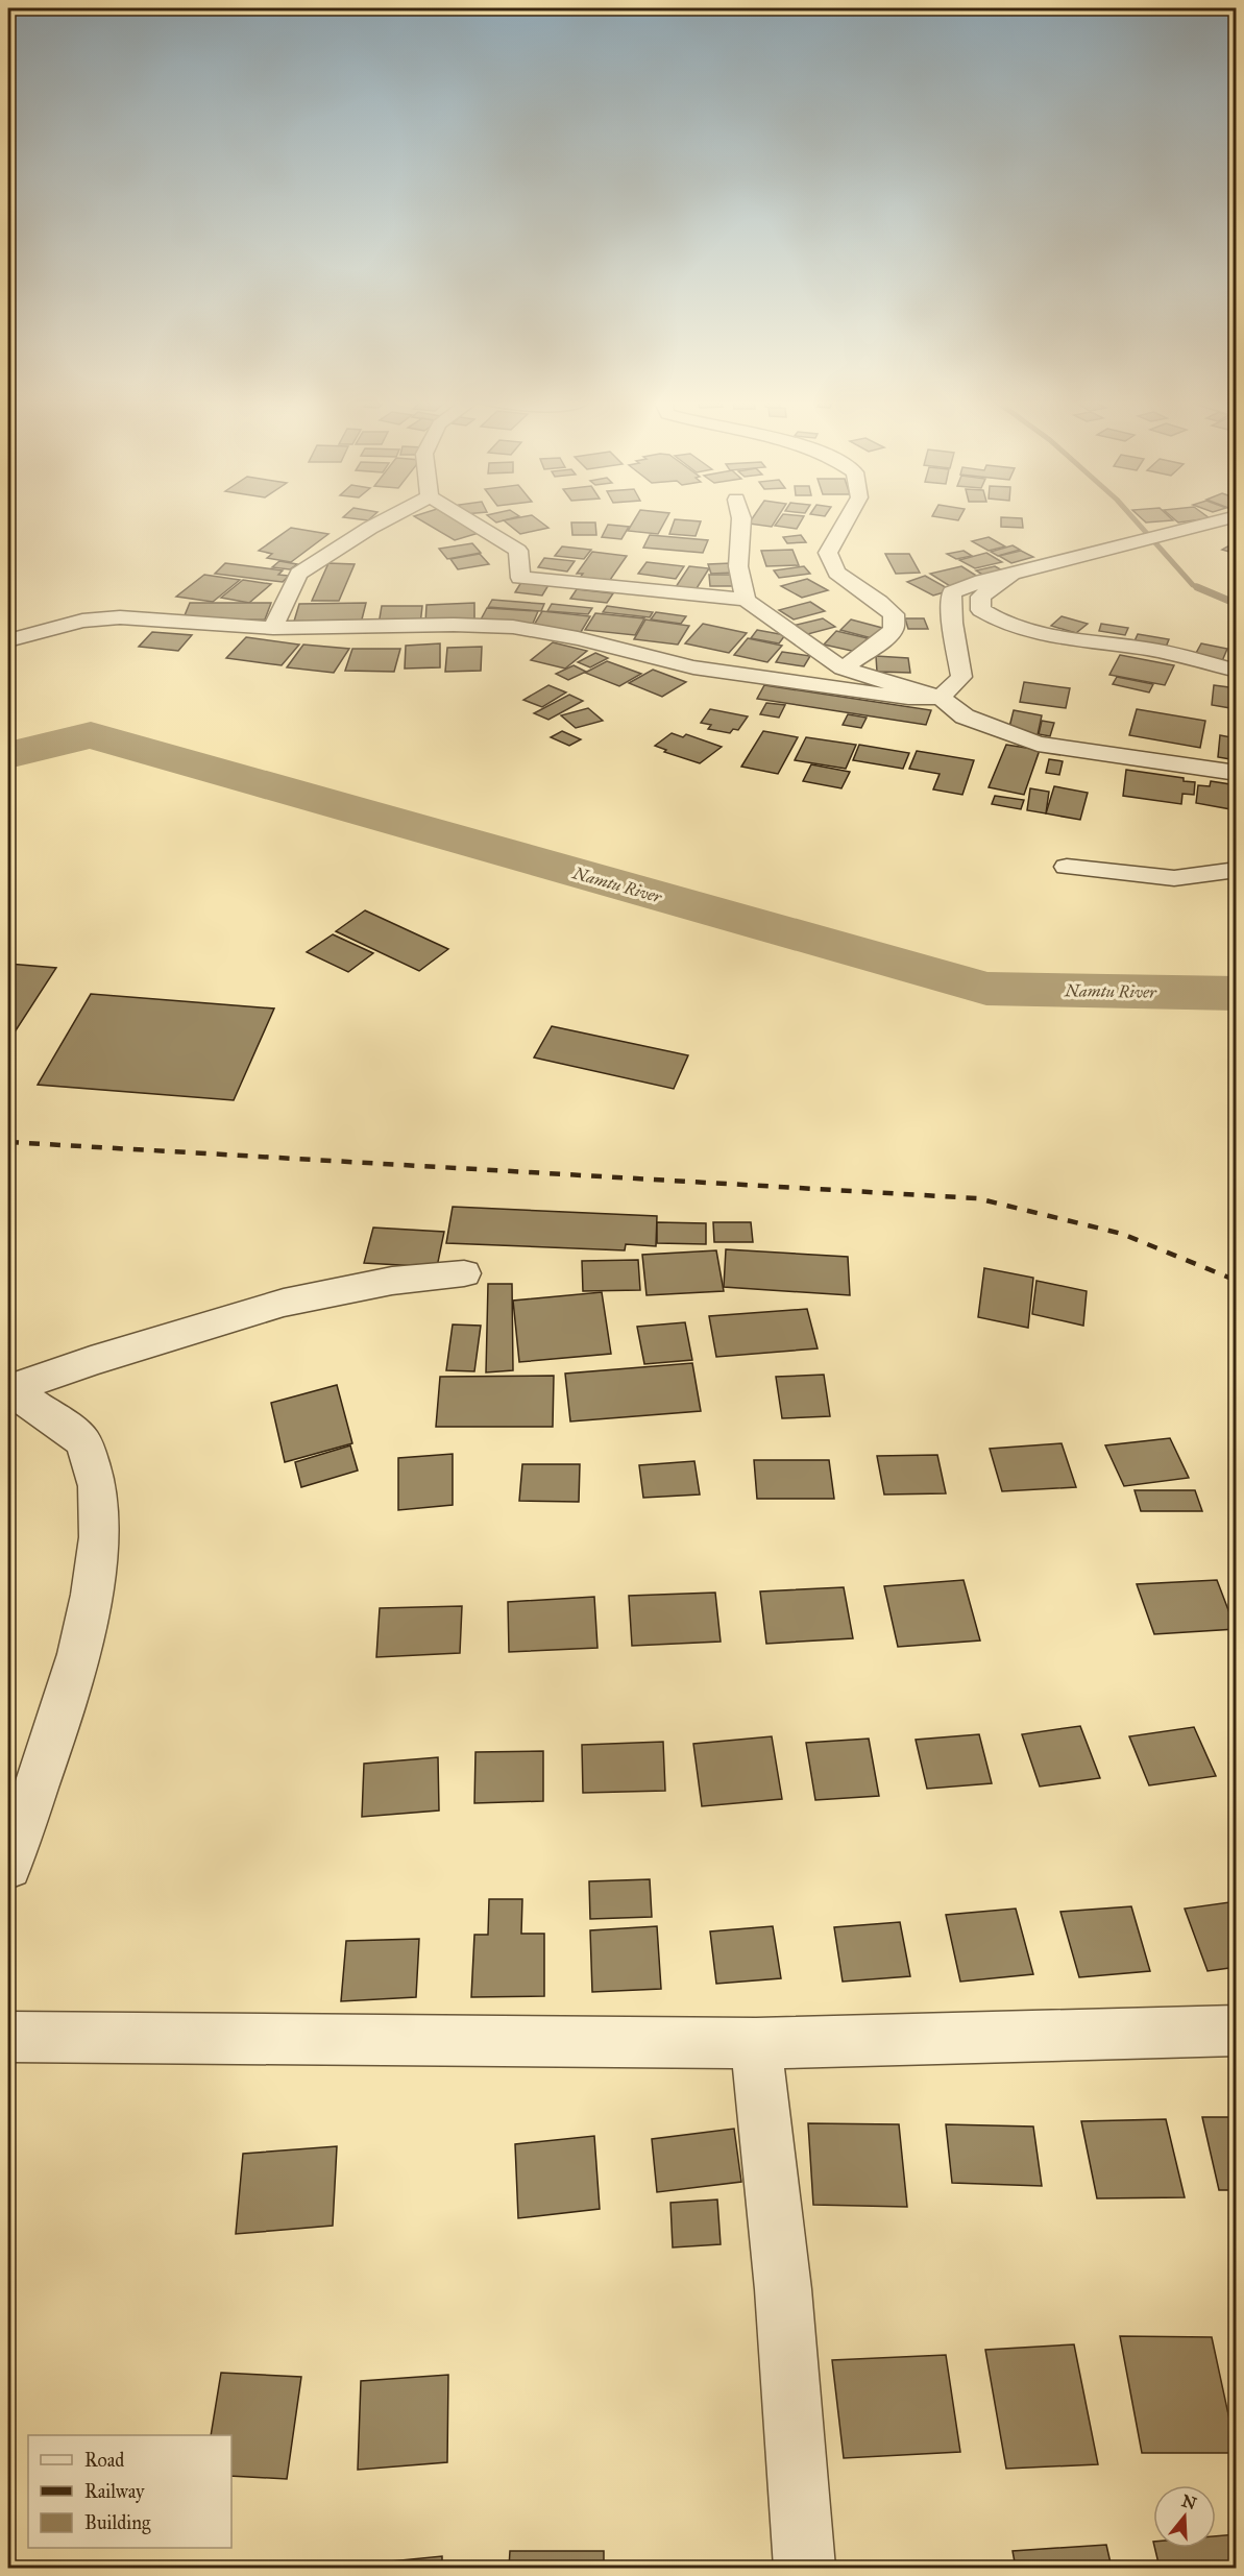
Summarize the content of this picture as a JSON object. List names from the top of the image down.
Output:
{
  "water": ["Namtu River"],
  "legend": ["Road", "Railway", "Building"],
  "north": "top"
}
